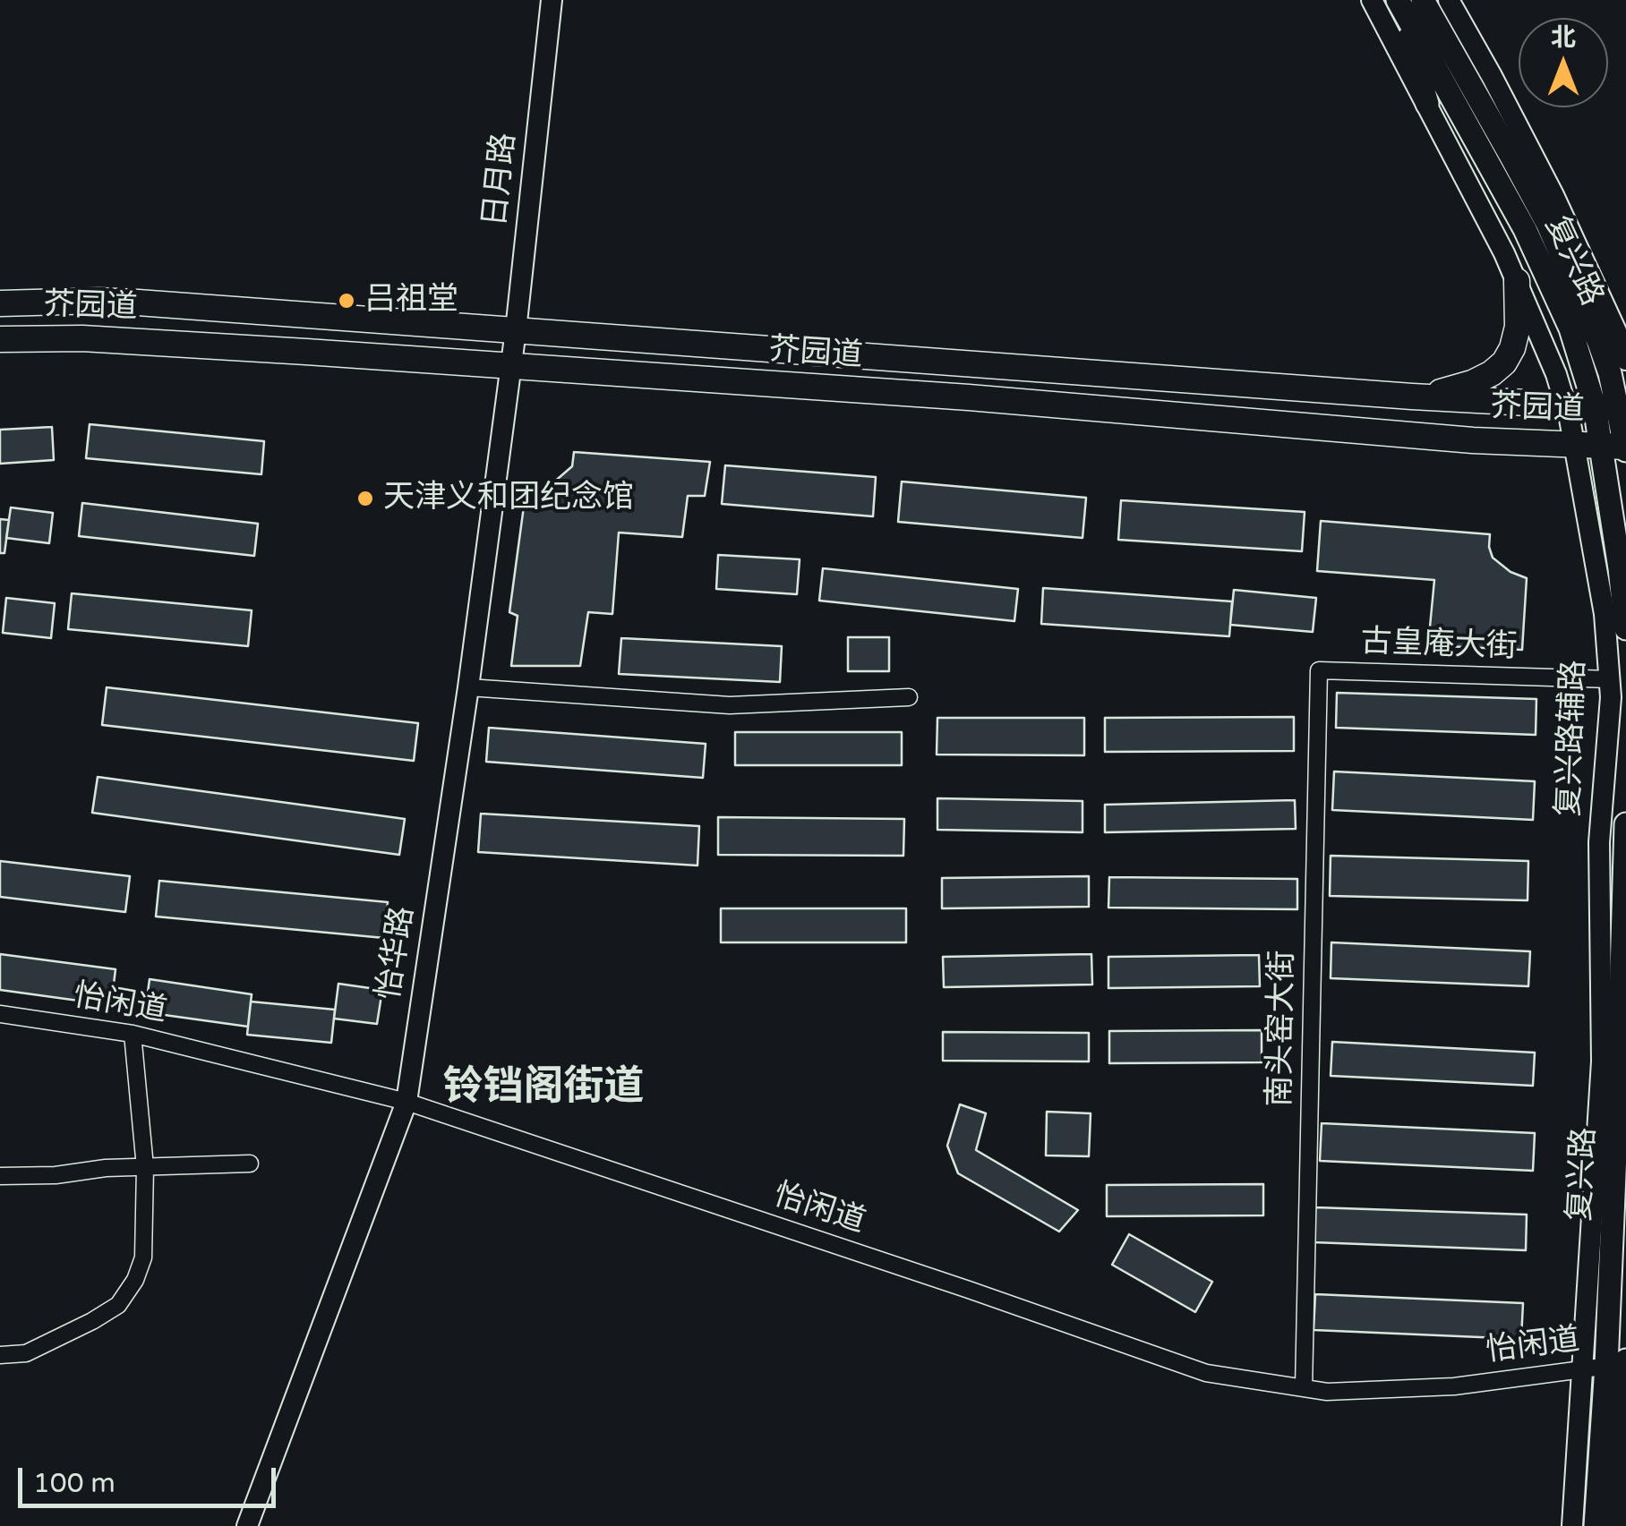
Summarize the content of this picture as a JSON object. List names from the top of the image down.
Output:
{
  "streets": {
    "main road": ["复兴路", "芥园道"],
    "street": [
      "日月路",
      "古皇庵大街",
      "复兴路辅路",
      "怡华路",
      "怡闲道",
      "南头窑大街"
    ]
  },
  "crossings": [
    ["日月路", "芥园道"],
    ["日月路", "怡华路"],
    ["复兴路", "芥园道"],
    ["复兴路", "复兴路辅路"],
    ["复兴路", "怡闲道"],
    ["芥园道", "复兴路辅路"],
    ["芥园道", "怡华路"],
    ["古皇庵大街", "复兴路辅路"],
    ["古皇庵大街", "南头窑大街"],
    ["复兴路辅路", "怡闲道"],
    ["怡华路", "怡闲道"],
    ["怡闲道", "南头窑大街"]
  ],
  "districts": ["铃铛阁街道"],
  "places": ["吕祖堂", "天津义和团纪念馆"],
  "scale_bar": "100 m",
  "north": "top"
}
